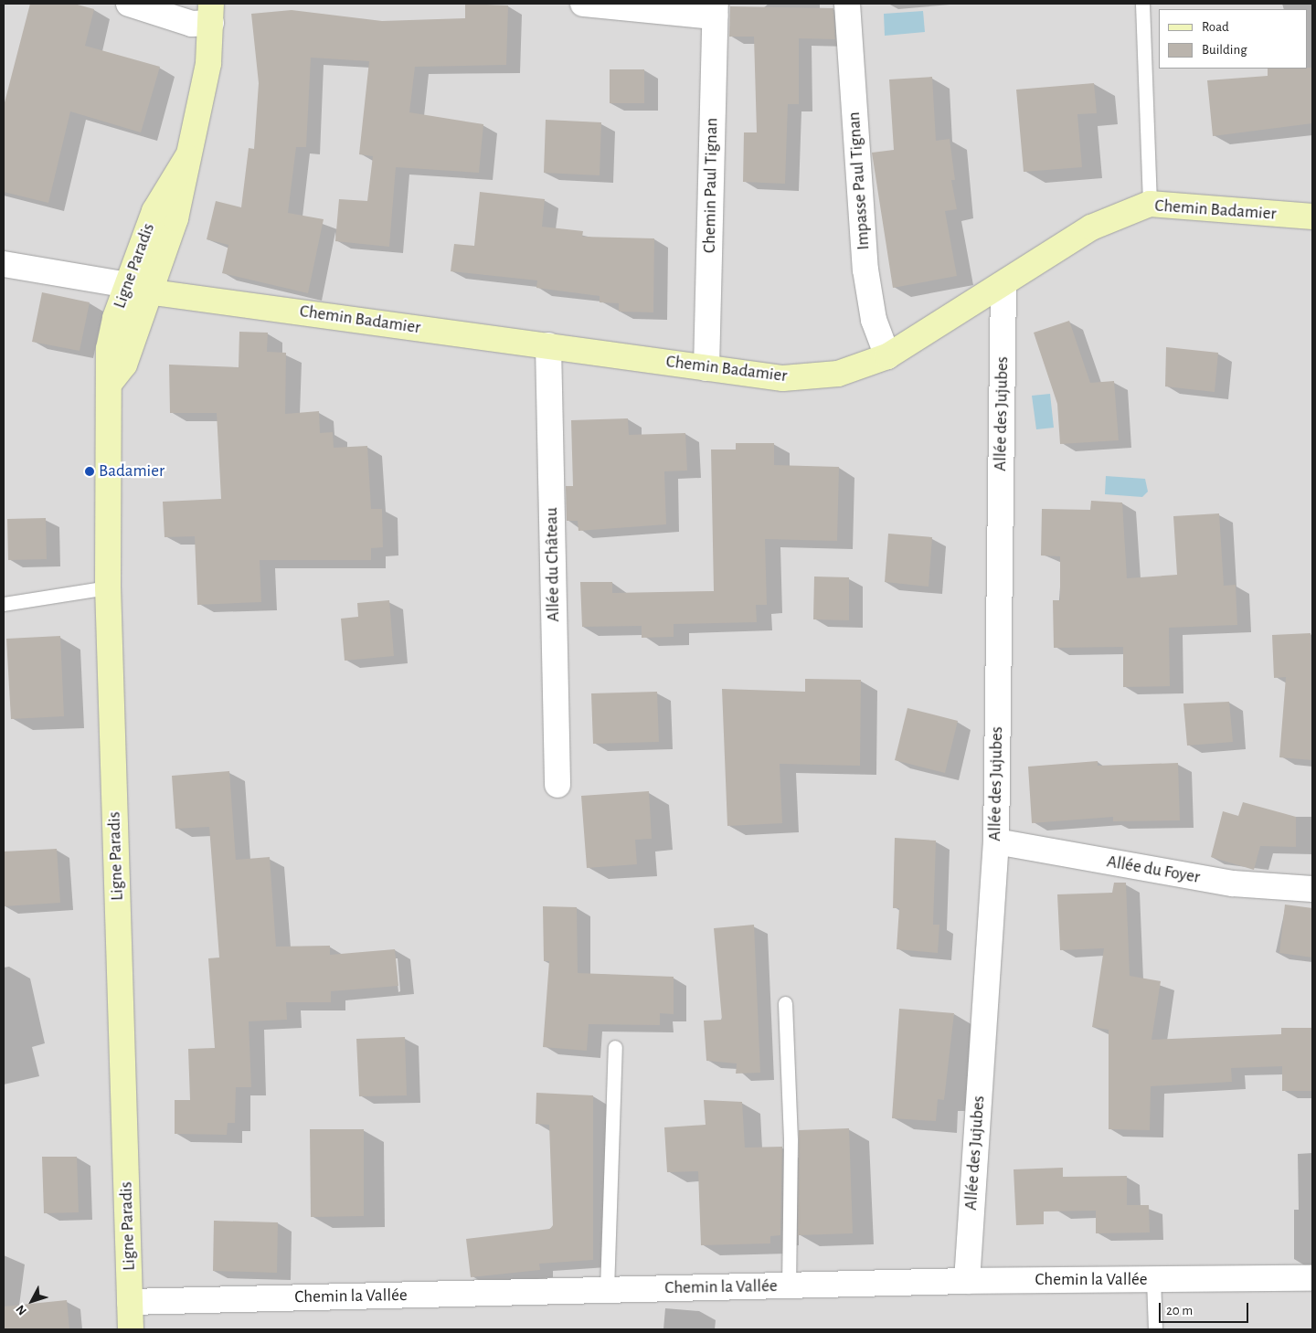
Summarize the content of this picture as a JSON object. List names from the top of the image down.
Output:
{
  "streets": {
    "main road": ["Chemin Badamier", "Ligne Paradis"],
    "street": [
      "Impasse Paul Tignan",
      "Chemin Paul Tignan",
      "Allée des Jujubes",
      "Allée du Château",
      "Allée du Foyer",
      "Chemin la Vallée"
    ]
  },
  "crossings": [
    ["Impasse Paul Tignan", "Chemin Badamier"],
    ["Chemin Paul Tignan", "Chemin Badamier"],
    ["Chemin Badamier", "Ligne Paradis"],
    ["Chemin Badamier", "Allée des Jujubes"],
    ["Chemin Badamier", "Allée du Château"],
    ["Ligne Paradis", "Chemin la Vallée"],
    ["Allée des Jujubes", "Allée du Foyer"],
    ["Allée des Jujubes", "Chemin la Vallée"]
  ],
  "places": ["Badamier"],
  "legend": ["Road", "Building"],
  "scale_bar": "20 m",
  "north": "bottom left"
}
